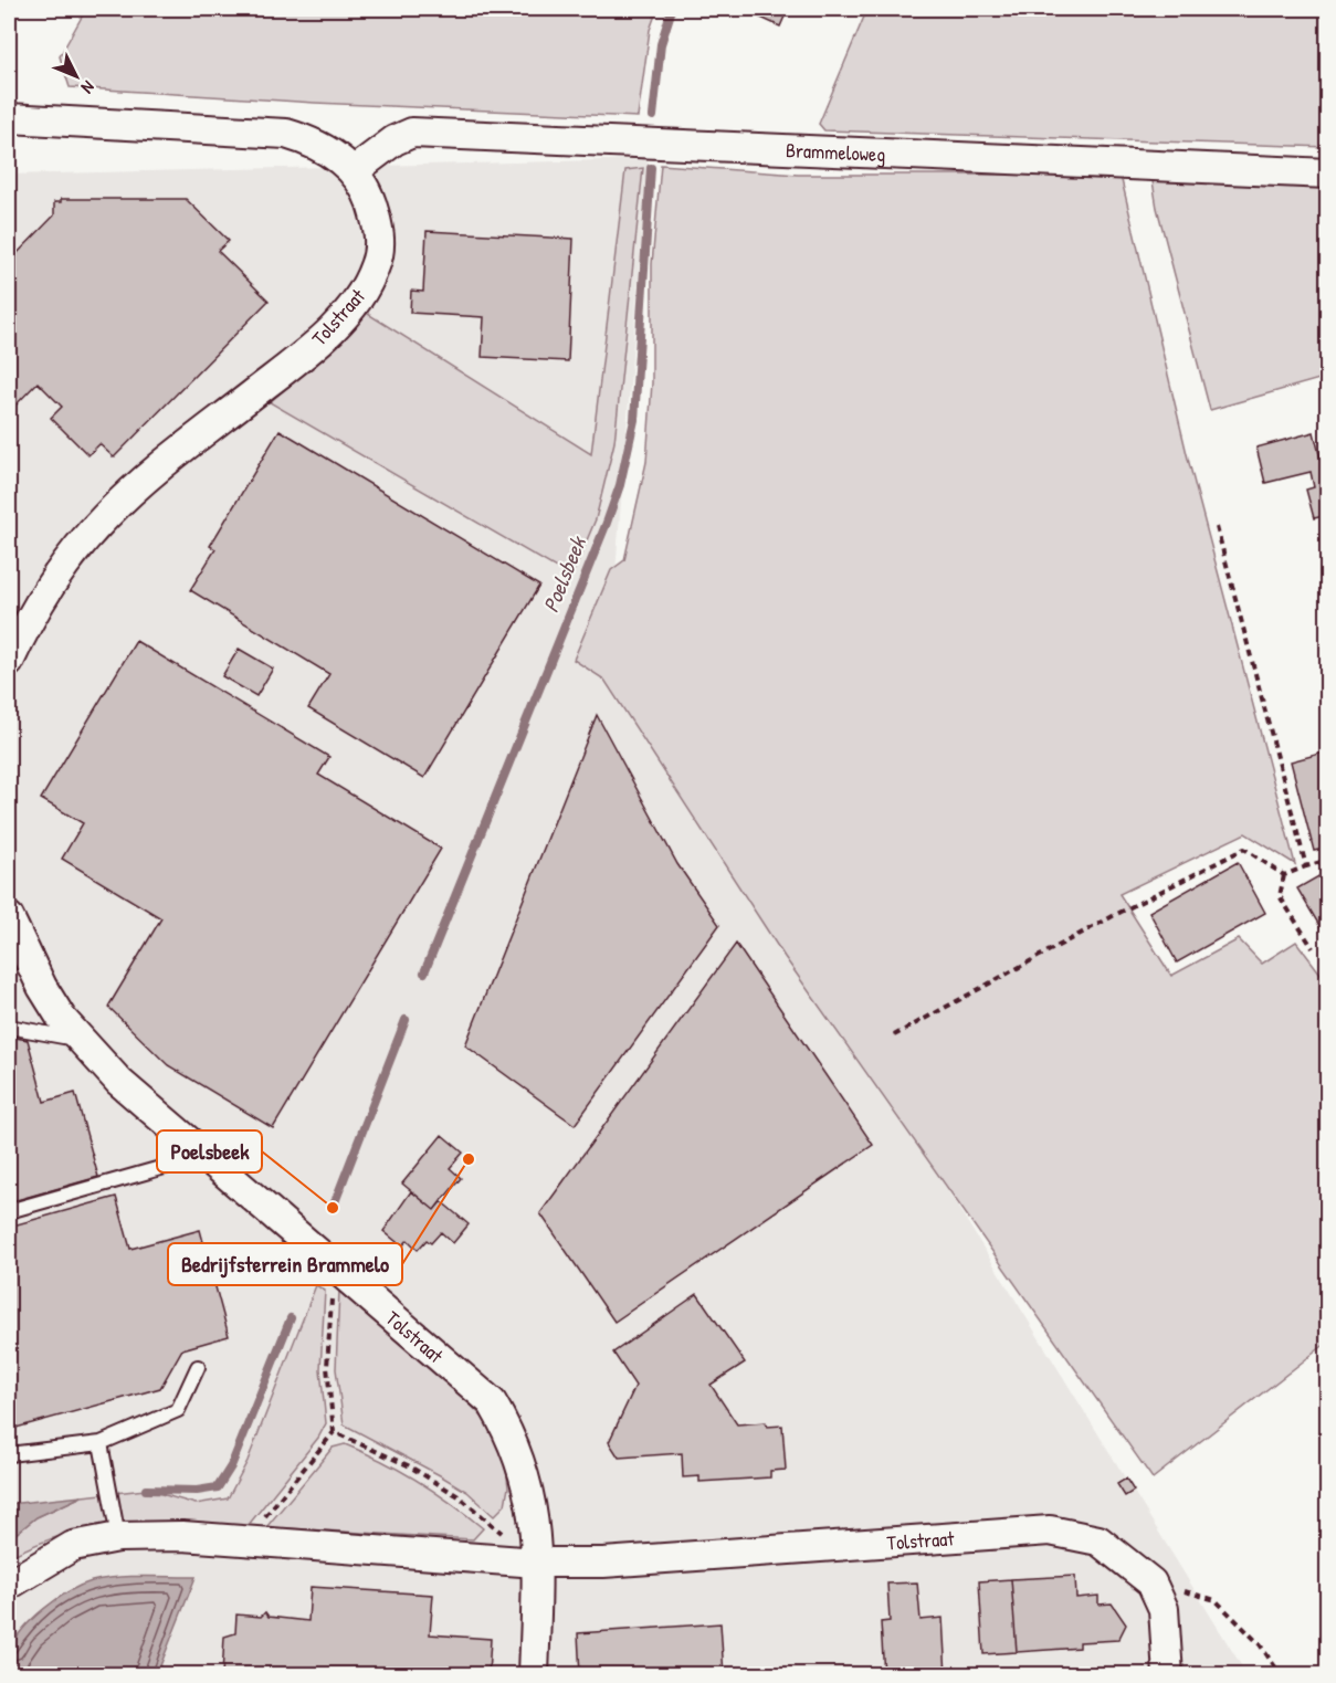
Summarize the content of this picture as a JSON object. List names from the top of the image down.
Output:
{
  "streets": {
    "street": ["Brammeloweg", "Tolstraat"]
  },
  "crossings": [
    ["Brammeloweg", "Tolstraat"]
  ],
  "water": ["Poelsbeek"],
  "places": ["Bedrijfsterrein Brammelo", "Poelsbeek"],
  "north": "bottom right"
}
